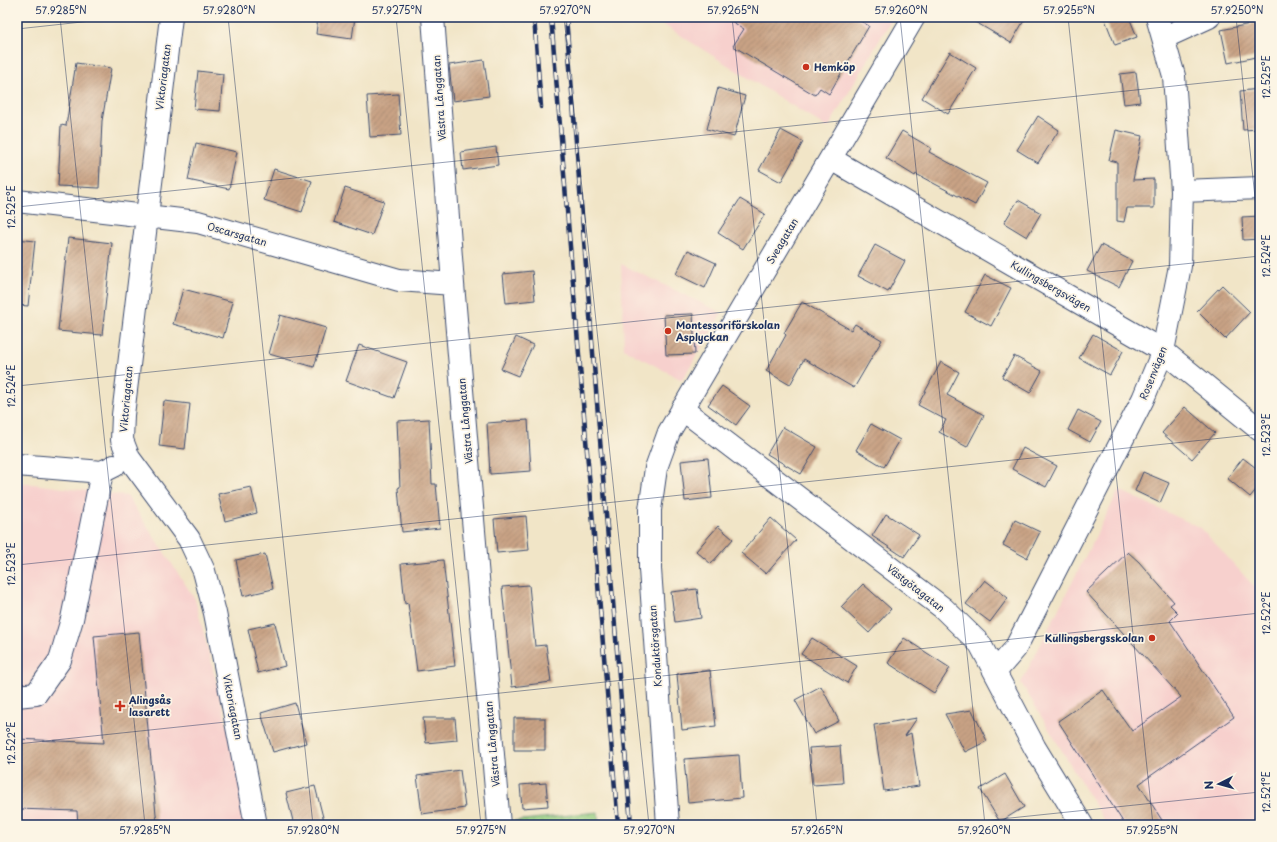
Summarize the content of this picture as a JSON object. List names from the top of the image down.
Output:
{
  "streets": {
    "street": [
      "Viktoriagatan",
      "Västra Långgatan",
      "Oscarsgatan",
      "Sveagatan",
      "Kullingsbergsvägen",
      "Rosenvägen",
      "Västgötagatan",
      "Konduktörsgatan"
    ]
  },
  "crossings": [
    ["Viktoriagatan", "Oscarsgatan"],
    ["Västra Långgatan", "Oscarsgatan"],
    ["Sveagatan", "Kullingsbergsvägen"],
    ["Sveagatan", "Västgötagatan"],
    ["Sveagatan", "Konduktörsgatan"],
    ["Kullingsbergsvägen", "Rosenvägen"],
    ["Rosenvägen", "Västgötagatan"]
  ],
  "places": {
    "other": ["Hemköp", "Montessoriförskolan Asplyckan", "Kullingsbergsskolan"],
    "health": ["Alingsås lasarett"]
  },
  "north": "left",
  "coordinates": [
    "57.9285°N",
    "57.9280°N",
    "57.9275°N",
    "57.9270°N",
    "57.9265°N",
    "57.9260°N",
    "57.9255°N",
    "57.9250°N",
    "12.525°E",
    "12.524°E",
    "12.523°E",
    "12.522°E",
    "12.521°E"
  ]
}
